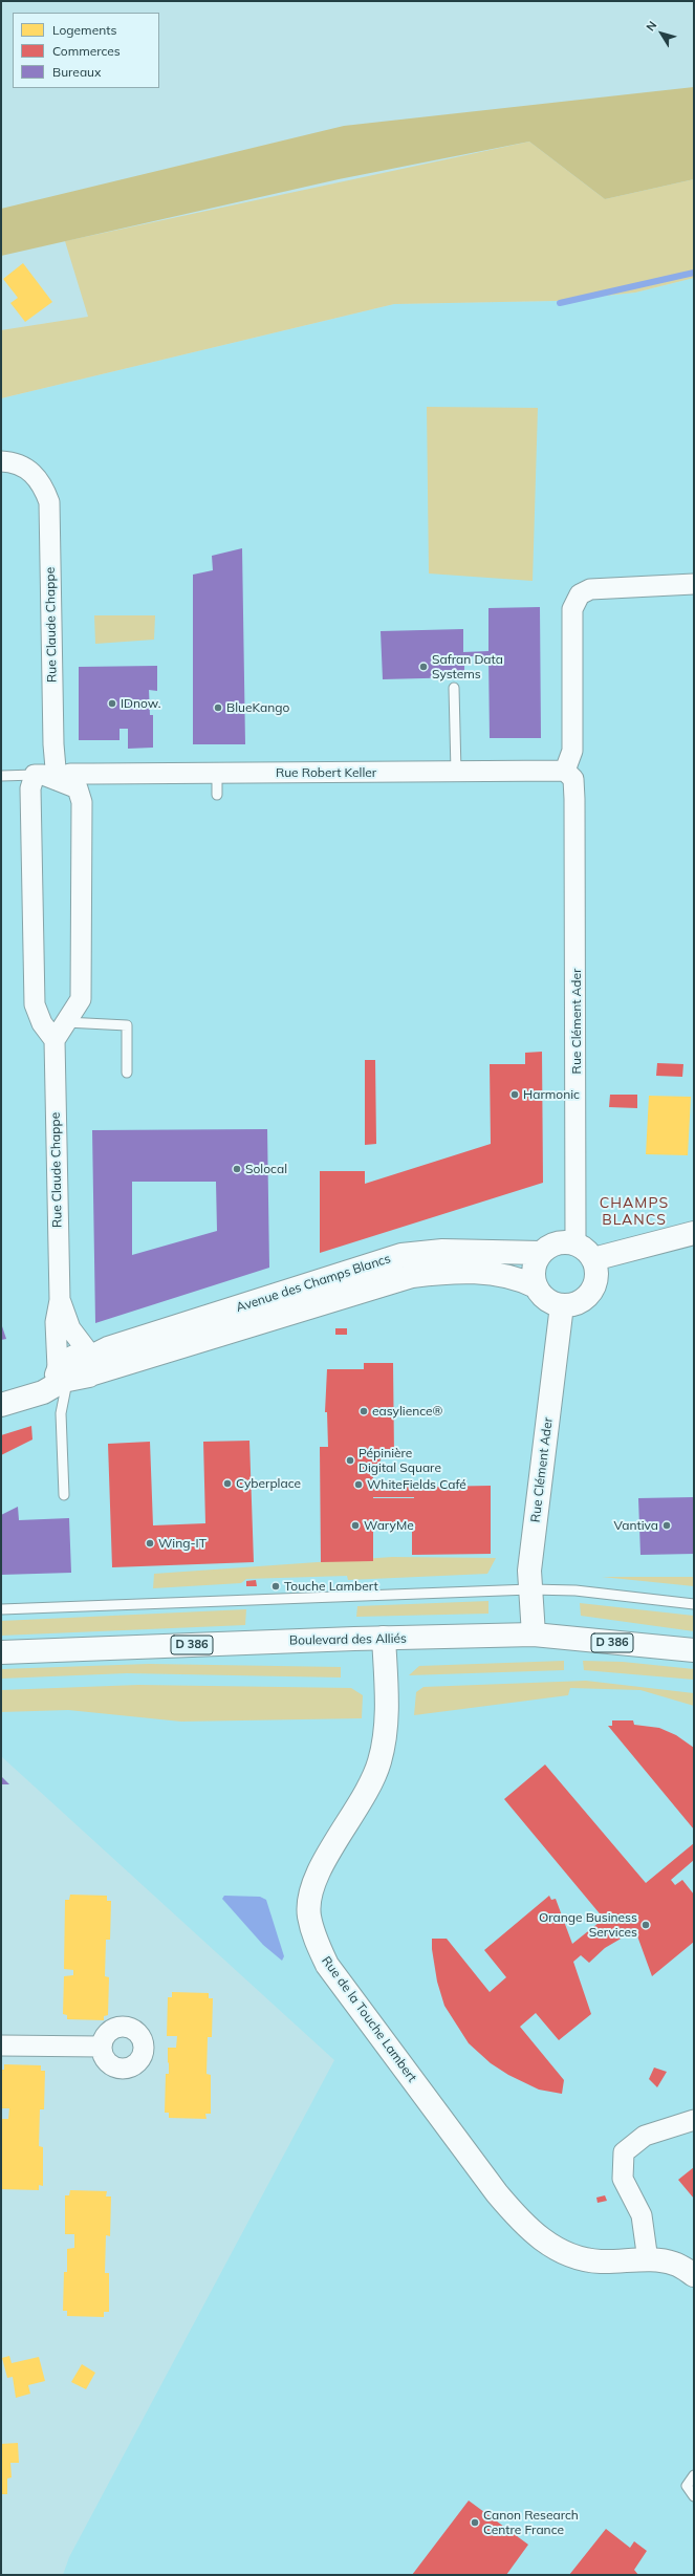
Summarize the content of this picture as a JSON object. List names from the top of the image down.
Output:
{
  "streets": {
    "street": [
      "Rue Claude Chappe",
      "Rue Robert Keller",
      "Rue Clément Ader",
      "Avenue des Champs Blancs",
      "Boulevard des Alliés",
      "D 386",
      "Rue de la Touche Lambert"
    ]
  },
  "crossings": [
    ["Rue Claude Chappe", "Rue Robert Keller"],
    ["Rue Claude Chappe", "Avenue des Champs Blancs"],
    ["Rue Robert Keller", "Rue Clément Ader"],
    ["Rue Clément Ader", "Avenue des Champs Blancs"],
    ["Rue Clément Ader", "Boulevard des Alliés"],
    ["Boulevard des Alliés", "Rue de la Touche Lambert"]
  ],
  "districts": ["CHAMPS BLANCS"],
  "places": [
    "Safran Data Systems",
    "IDnow.",
    "BlueKango",
    "Harmonic",
    "Solocal",
    "easylience®",
    "Pépinière Digital Square",
    "Cyberplace",
    "WhiteFields Café",
    "WaryMe",
    "Vantiva",
    "Wing-IT",
    "Touche Lambert",
    "Orange Business Services",
    "Canon Research Centre France"
  ],
  "legend": ["Logements", "Commerces", "Bureaux"],
  "north": "top left"
}
